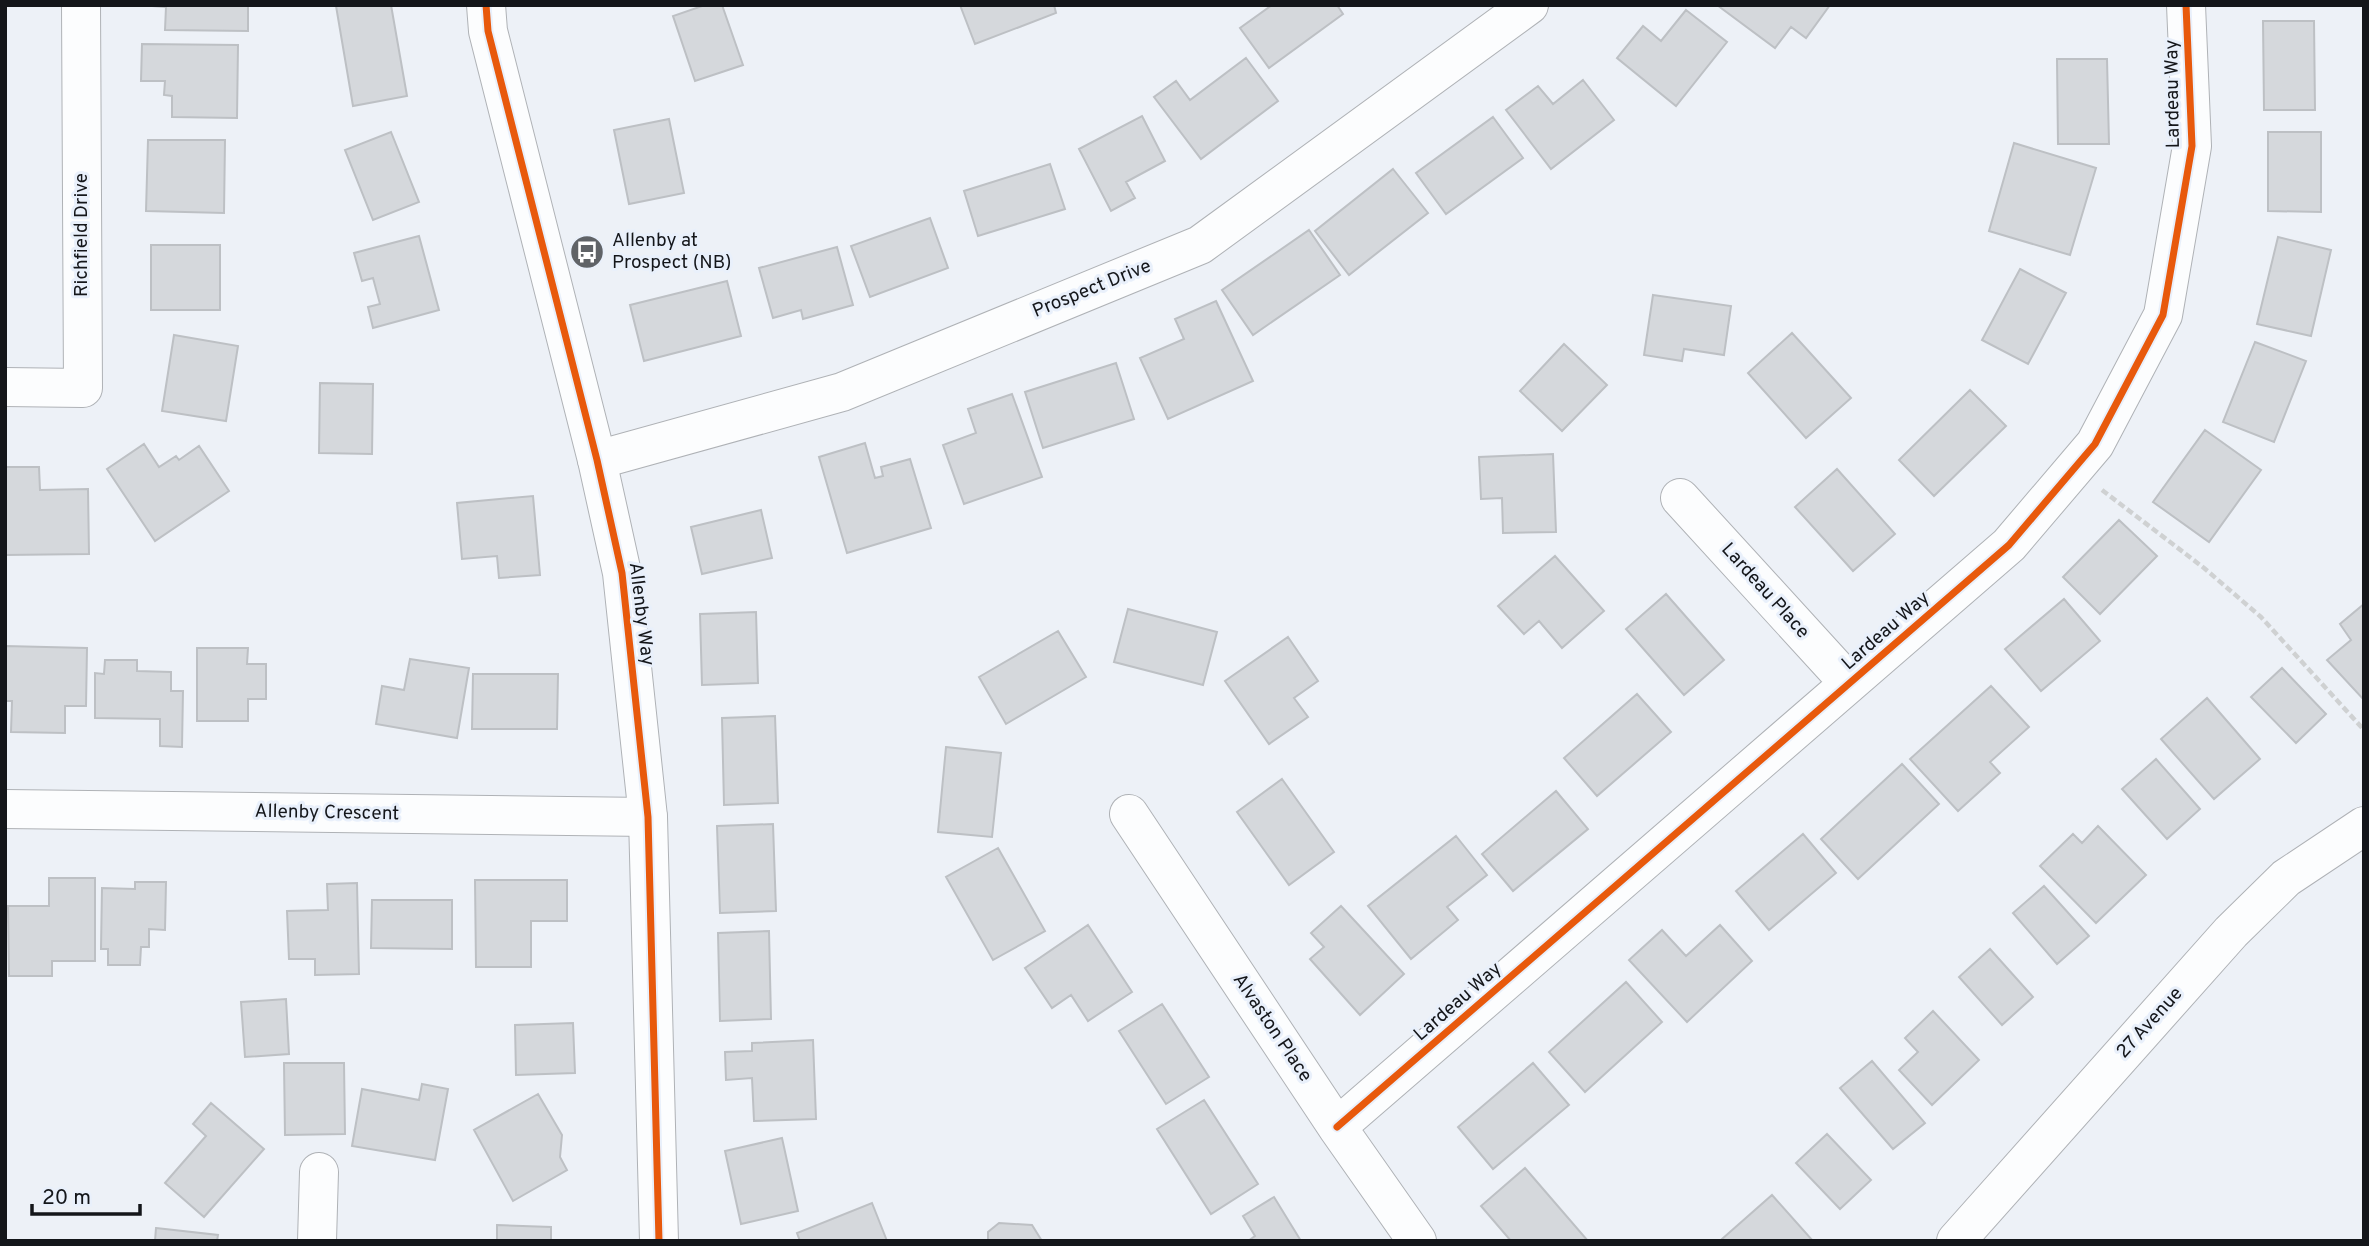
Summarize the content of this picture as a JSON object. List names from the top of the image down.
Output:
{
  "streets": {
    "street": [
      "Lardeau Way",
      "Richfield Drive",
      "Prospect Drive",
      "Lardeau Place",
      "Allenby Way",
      "Allenby Crescent",
      "27 Avenue",
      "Alvaston Place"
    ]
  },
  "crossings": [
    ["Lardeau Way", "Lardeau Place"],
    ["Lardeau Way", "Alvaston Place"],
    ["Prospect Drive", "Allenby Way"],
    ["Allenby Way", "Allenby Crescent"]
  ],
  "places": {
    "bus stop": ["Allenby at Prospect (NB)"]
  },
  "scale_bar": "20 m"
}
